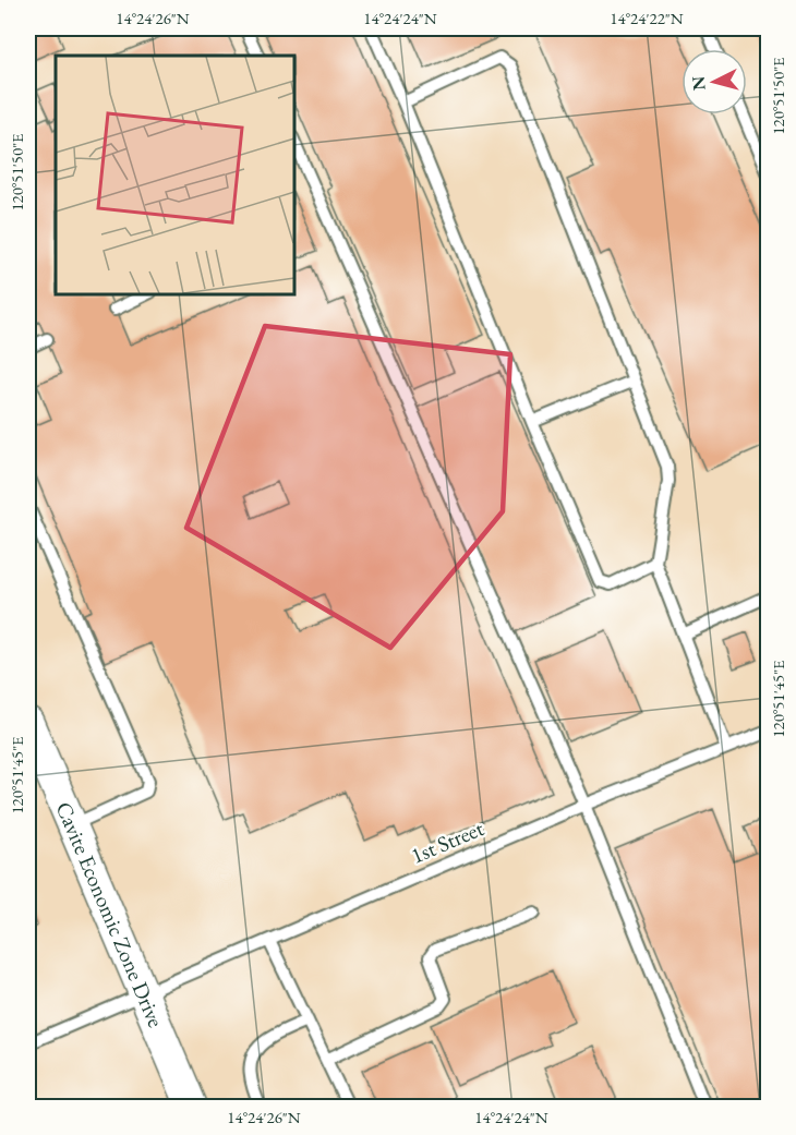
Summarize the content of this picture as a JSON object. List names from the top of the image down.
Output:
{
  "streets": {
    "street": ["Cavite Economic Zone Drive"],
    "lane": ["1st Street"]
  },
  "crossings": [
    ["1st Street", "Cavite Economic Zone Drive"]
  ],
  "north": "left",
  "coordinates": [
    "14°24'26\"N",
    "14°24'24\"N",
    "14°24'22\"N",
    "120°51'50\"E",
    "120°51'45\"E"
  ]
}
